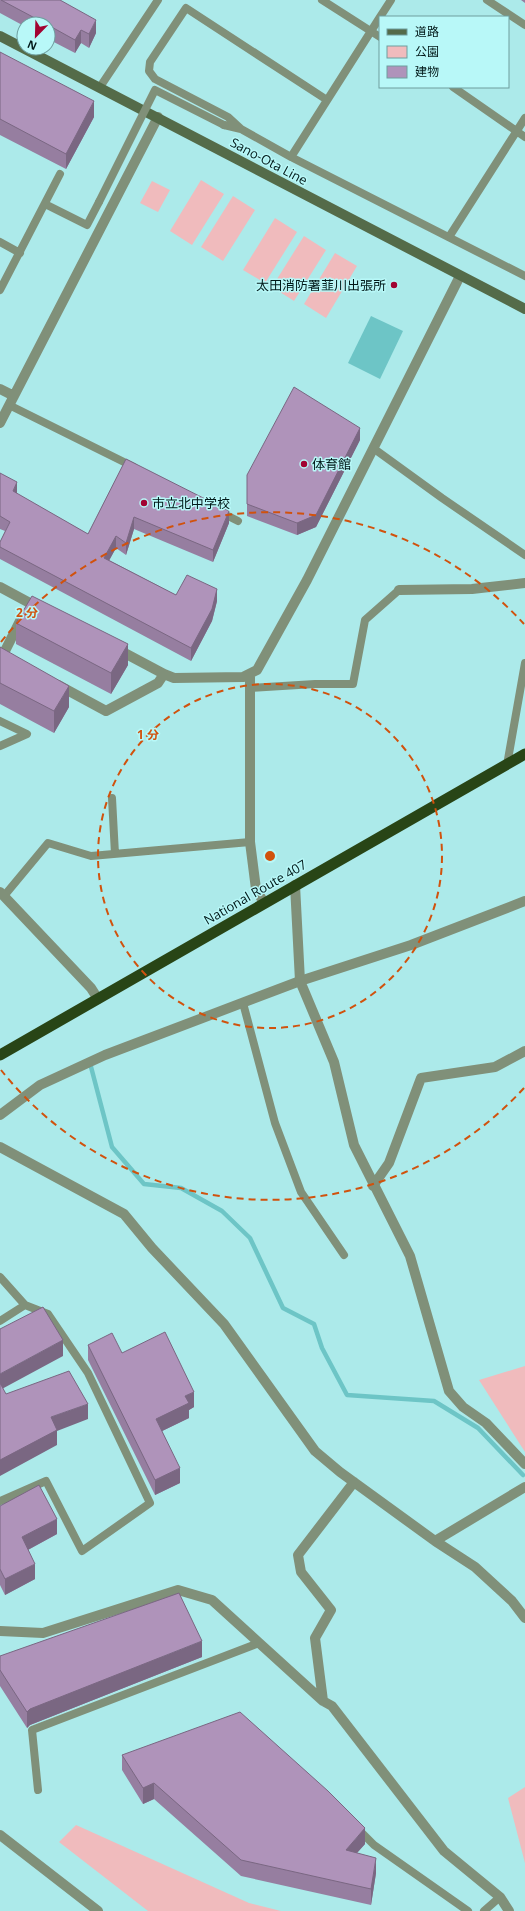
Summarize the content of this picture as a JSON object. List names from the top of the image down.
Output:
{
  "streets": {
    "highway": ["National Route 407"],
    "main road": ["Sano-Ota Line"]
  },
  "places": ["太田消防署韮川出張所", "体育館", "市立北中学校"],
  "legend": ["道路", "公園", "建物"],
  "north": "bottom left",
  "rings": ["2 分", "1 分"]
}
